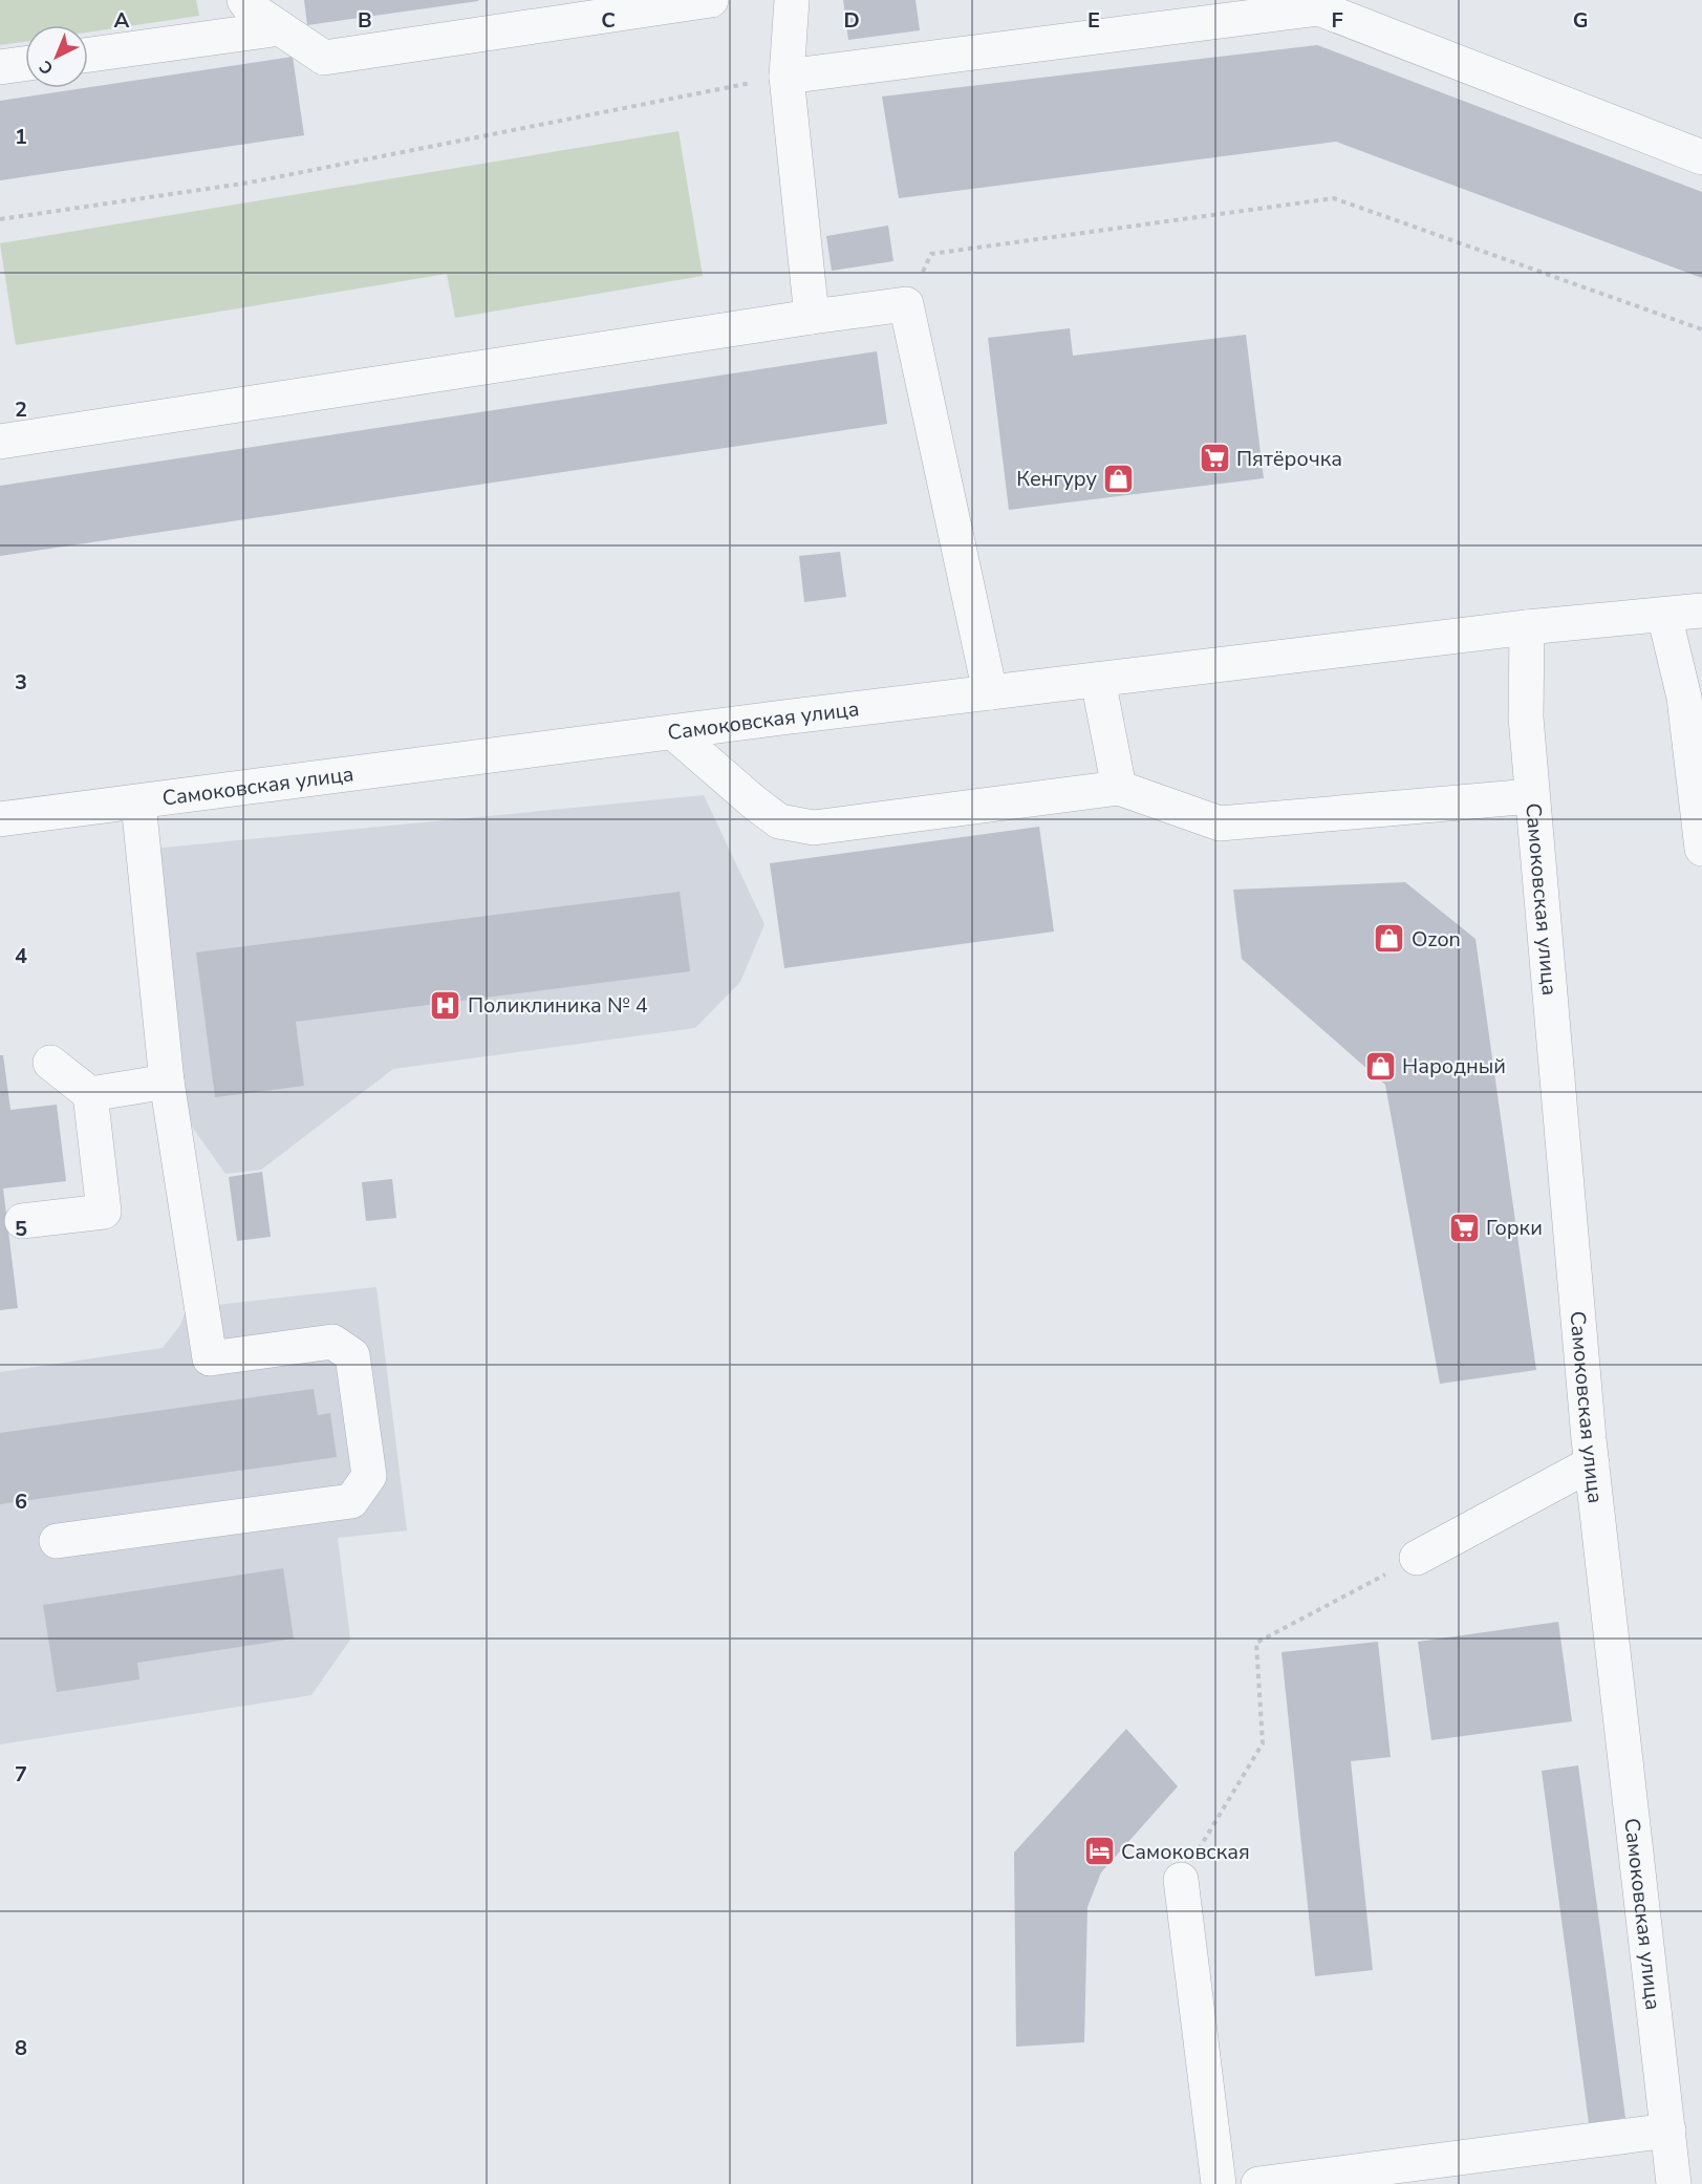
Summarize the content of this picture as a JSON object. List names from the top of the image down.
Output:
{
  "streets": {
    "street": ["Самоковская улица"]
  },
  "places": {
    "supermarket": ["Пятёрочка", "Горки"],
    "shop": ["Кенгуру", "Ozon", "Народный"],
    "hospital": ["Поликлиника № 4"],
    "hotel": ["Самоковская"]
  },
  "north": "bottom left",
  "grid": {
    "columns": [
      "A",
      "B",
      "C",
      "D",
      "E",
      "F",
      "G"
    ],
    "rows": [
      "1",
      "2",
      "3",
      "4",
      "5",
      "6",
      "7",
      "8"
    ]
  }
}
